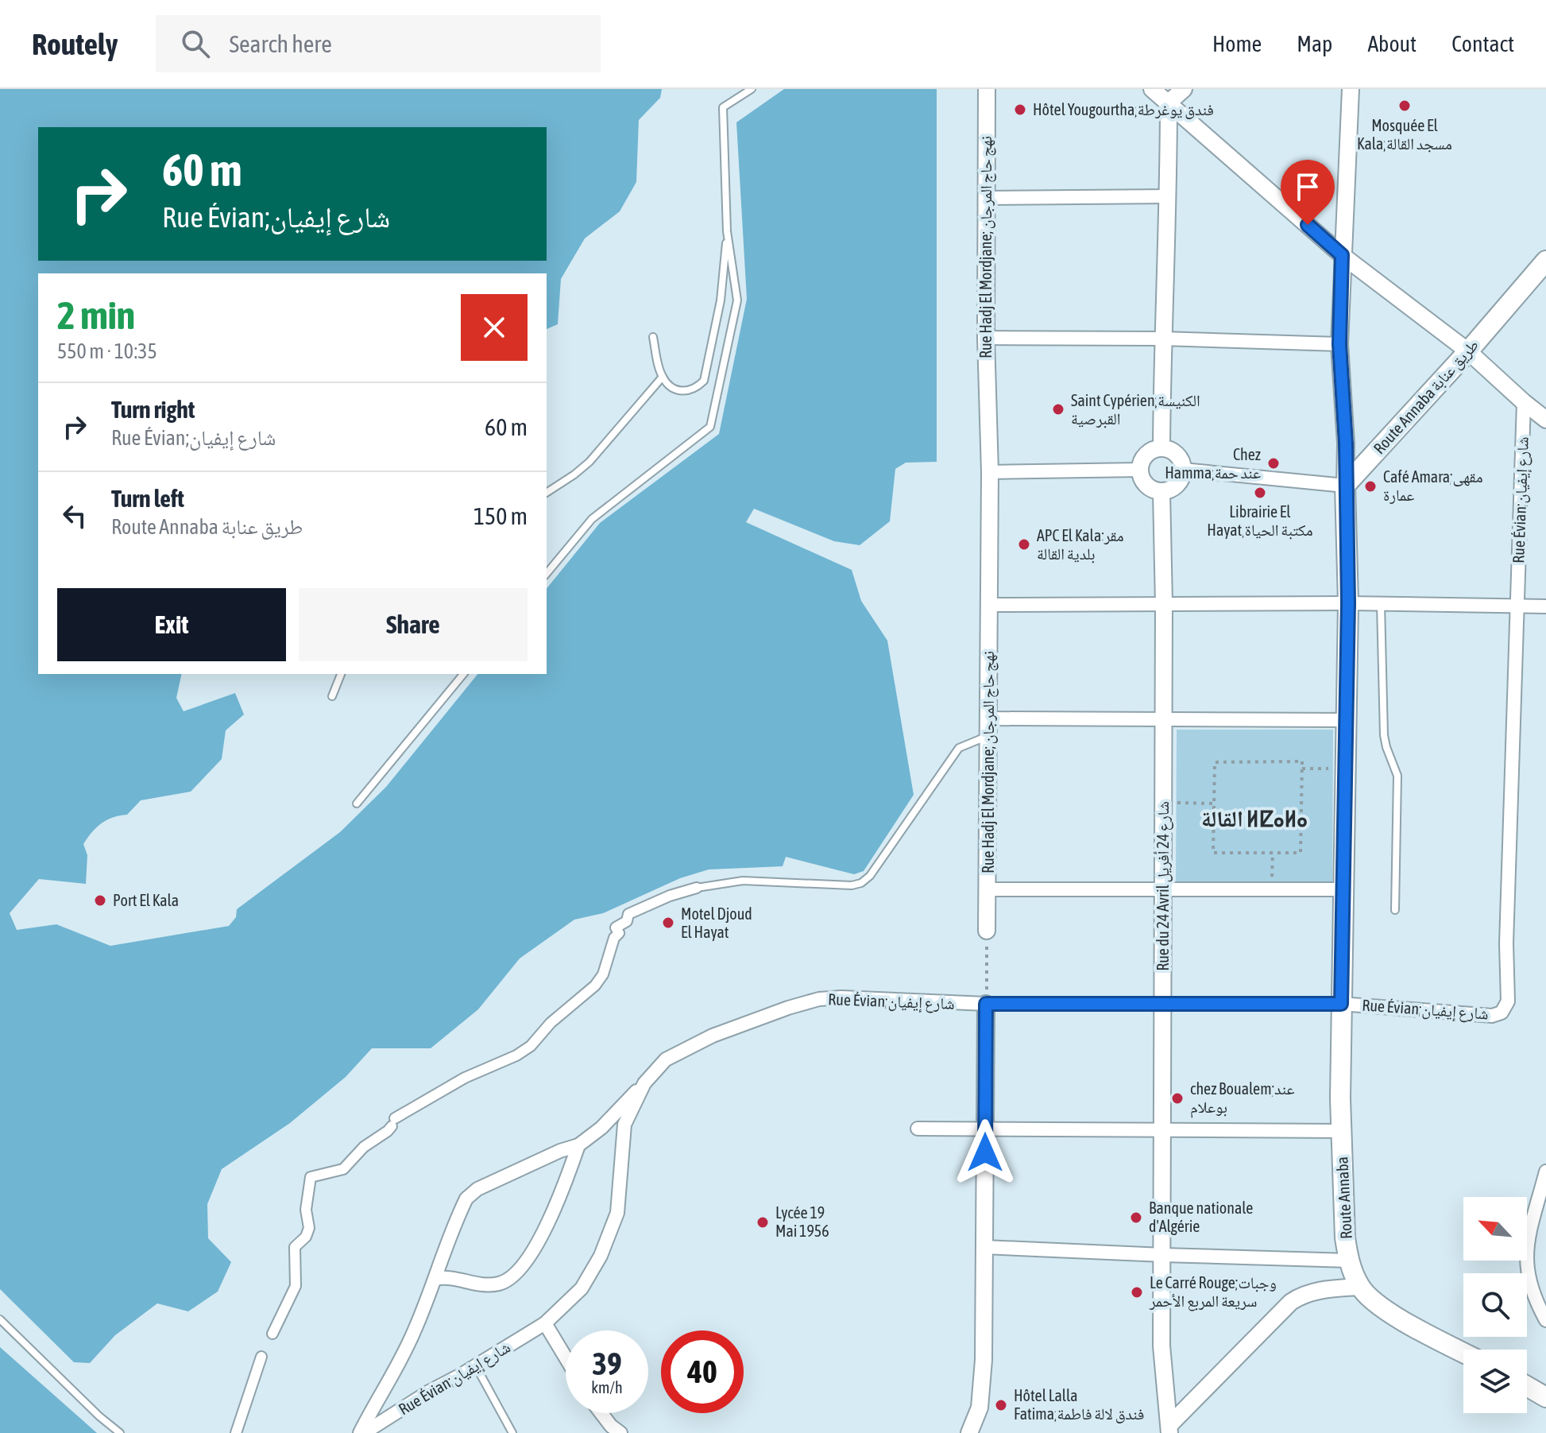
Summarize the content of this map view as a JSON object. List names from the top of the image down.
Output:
{
  "streets": {
    "main road": ["Route Annaba طريق عنابة", "Route Annaba"],
    "street": ["Rue Hadj El Mordjane; نهج حاج المرجان", "Rue Évian;شارع إيفيان", "Rue du 24 Avril شارع 24 أفريل"]
  },
  "crossings": [
    ["Rue Évian;شارع إيفيان", "Rue du 24 Avril شارع 24 أفريل"],
    ["Rue Évian;شارع إيفيان", "Route Annaba"]
  ],
  "districts": ["القالة ⵍⵇⴰⵍⴰ"],
  "places": [
    "Mosquée El Kala;مسجد القالة",
    "Hôtel Yougourtha;فندق يوغرطة",
    "Saint Cypérien;الكنيسة القبرصية",
    "Chez Hamma;عند حمة",
    "Café Amara;مقهى عمارة",
    "Librairie El Hayat;مكتبة الحياة",
    "APC El Kala;مقر بلدية القالة",
    "Port El Kala",
    "Motel Djoud El Hayat",
    "chez Boualem;عند بوعلام",
    "Banque nationale d'Algérie",
    "Lycée 19 Mai 1956",
    "Le Carré Rouge;وجبات سريعة المربع الأحمر",
    "Hôtel Lalla Fatima;فندق لالة فاطمة"
  ],
  "north": "top left",
  "page": {
    "header": "Routely",
    "search": "Search here",
    "nav": [
      "Home",
      "Map",
      "About",
      "Contact"
    ],
    "turn": ["60 m", "Rue Évian;شارع إيفيان"],
    "heading": ["2 min", "550 m · 10:35"],
    "list": [
      {
        "name": "Turn right",
        "note": "Rue Évian;شارع إيفيان",
        "value": "60 m"
      },
      {
        "name": "Turn left",
        "note": "Route Annaba طريق عنابة",
        "value": "150 m"
      }
    ],
    "buttons": ["Exit", "Share"],
    "speed": "39 km/h",
    "limit": "40"
  }
}
